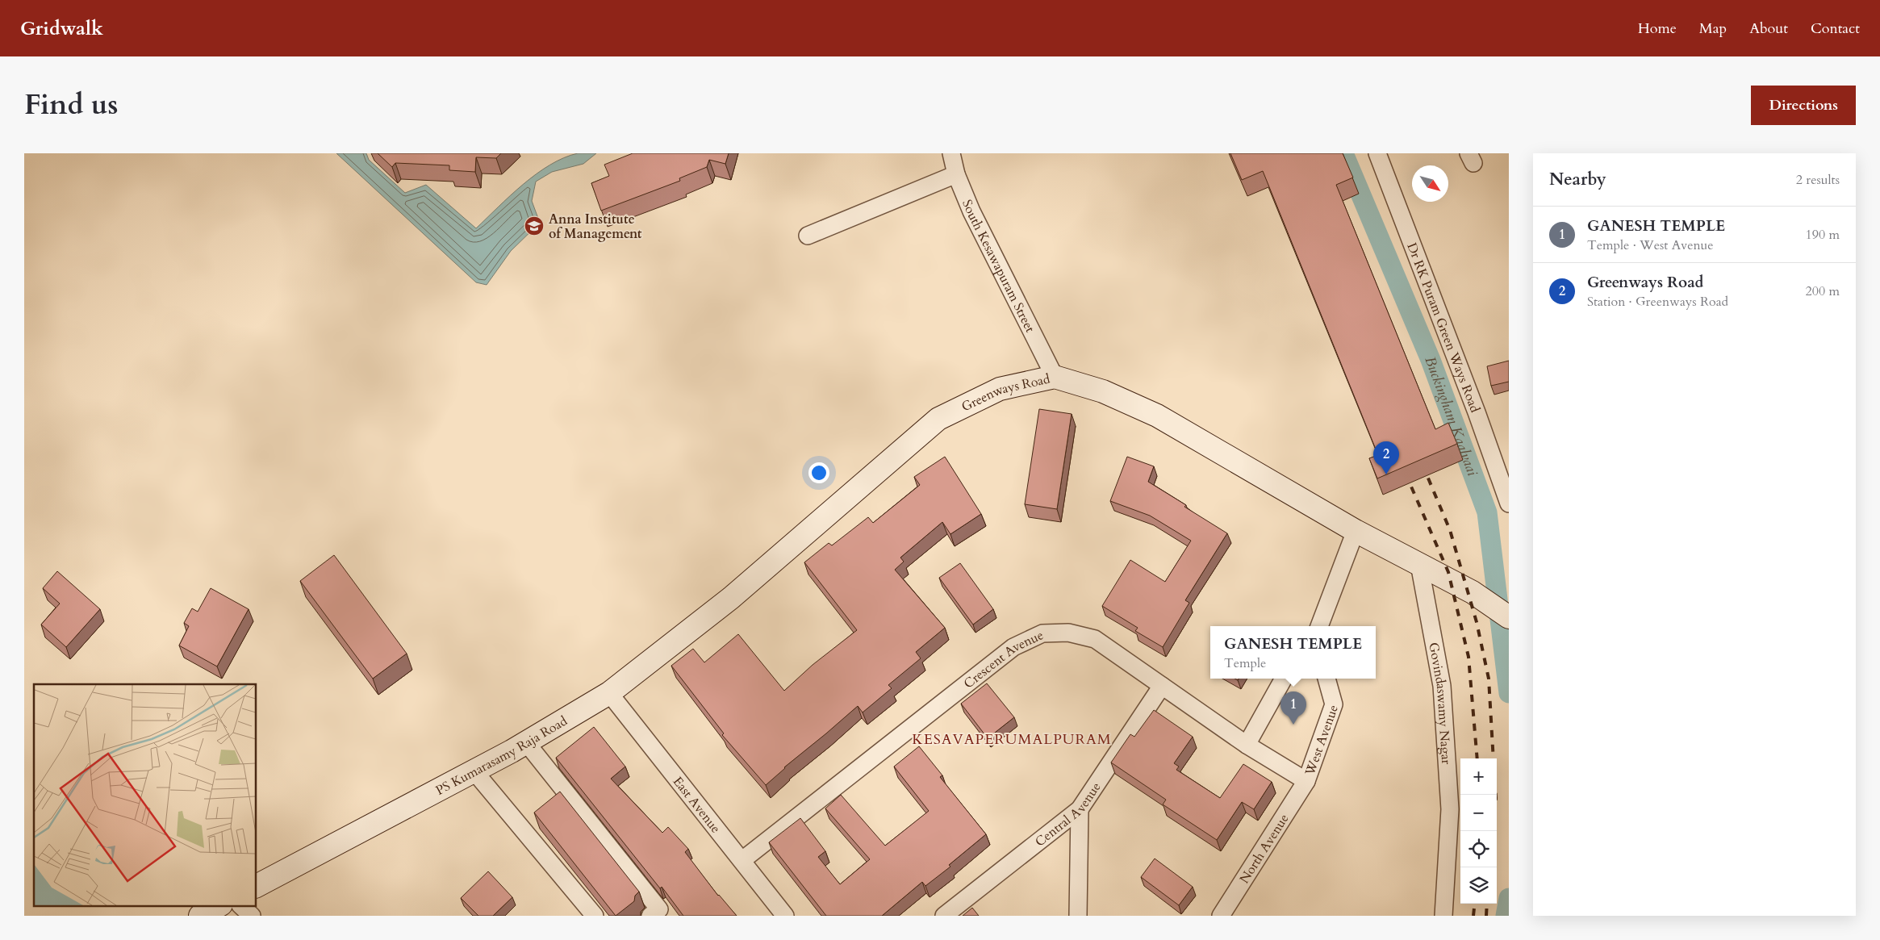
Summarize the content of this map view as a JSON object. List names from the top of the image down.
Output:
{
  "streets": {
    "street": [
      "South Kesawapuram Street",
      "Dr RK Puram Green Ways Road",
      "Greenways Road",
      "Crescent Avenue",
      "Govindaswamy Nagar",
      "West Avenue",
      "PS Kumarasamy Raja Road",
      "East Avenue",
      "Central Avenue",
      "North Avenue"
    ]
  },
  "crossings": [
    ["South Kesawapuram Street", "Greenways Road"],
    ["Greenways Road", "Govindaswamy Nagar"],
    ["Greenways Road", "PS Kumarasamy Raja Road"],
    ["Crescent Avenue", "West Avenue"],
    ["Crescent Avenue", "East Avenue"],
    ["Crescent Avenue", "Central Avenue"],
    ["Crescent Avenue", "North Avenue"],
    ["West Avenue", "North Avenue"],
    ["PS Kumarasamy Raja Road", "East Avenue"]
  ],
  "districts": ["KESAVAPERUMALPURAM"],
  "water": ["Buckingham Kaalvaai"],
  "places": {
    "school or university": ["Anna Institute of Management"]
  },
  "north": "bottom right",
  "page": {
    "header": "Gridwalk",
    "nav": [
      "Home",
      "Map",
      "About",
      "Contact"
    ],
    "title": "Find us",
    "buttons": "Directions",
    "heading": ["Nearby", "2 results"],
    "list": [
      {
        "mark": "1",
        "name": "GANESH TEMPLE",
        "note": "Temple · West Avenue",
        "value": "190 m"
      },
      {
        "mark": "2",
        "name": "Greenways Road",
        "note": "Station · Greenways Road",
        "value": "200 m"
      }
    ],
    "pins": ["2", "1"],
    "popup": ["GANESH TEMPLE", "Temple"],
    "map_buttons": ["+", "−"]
  }
}
